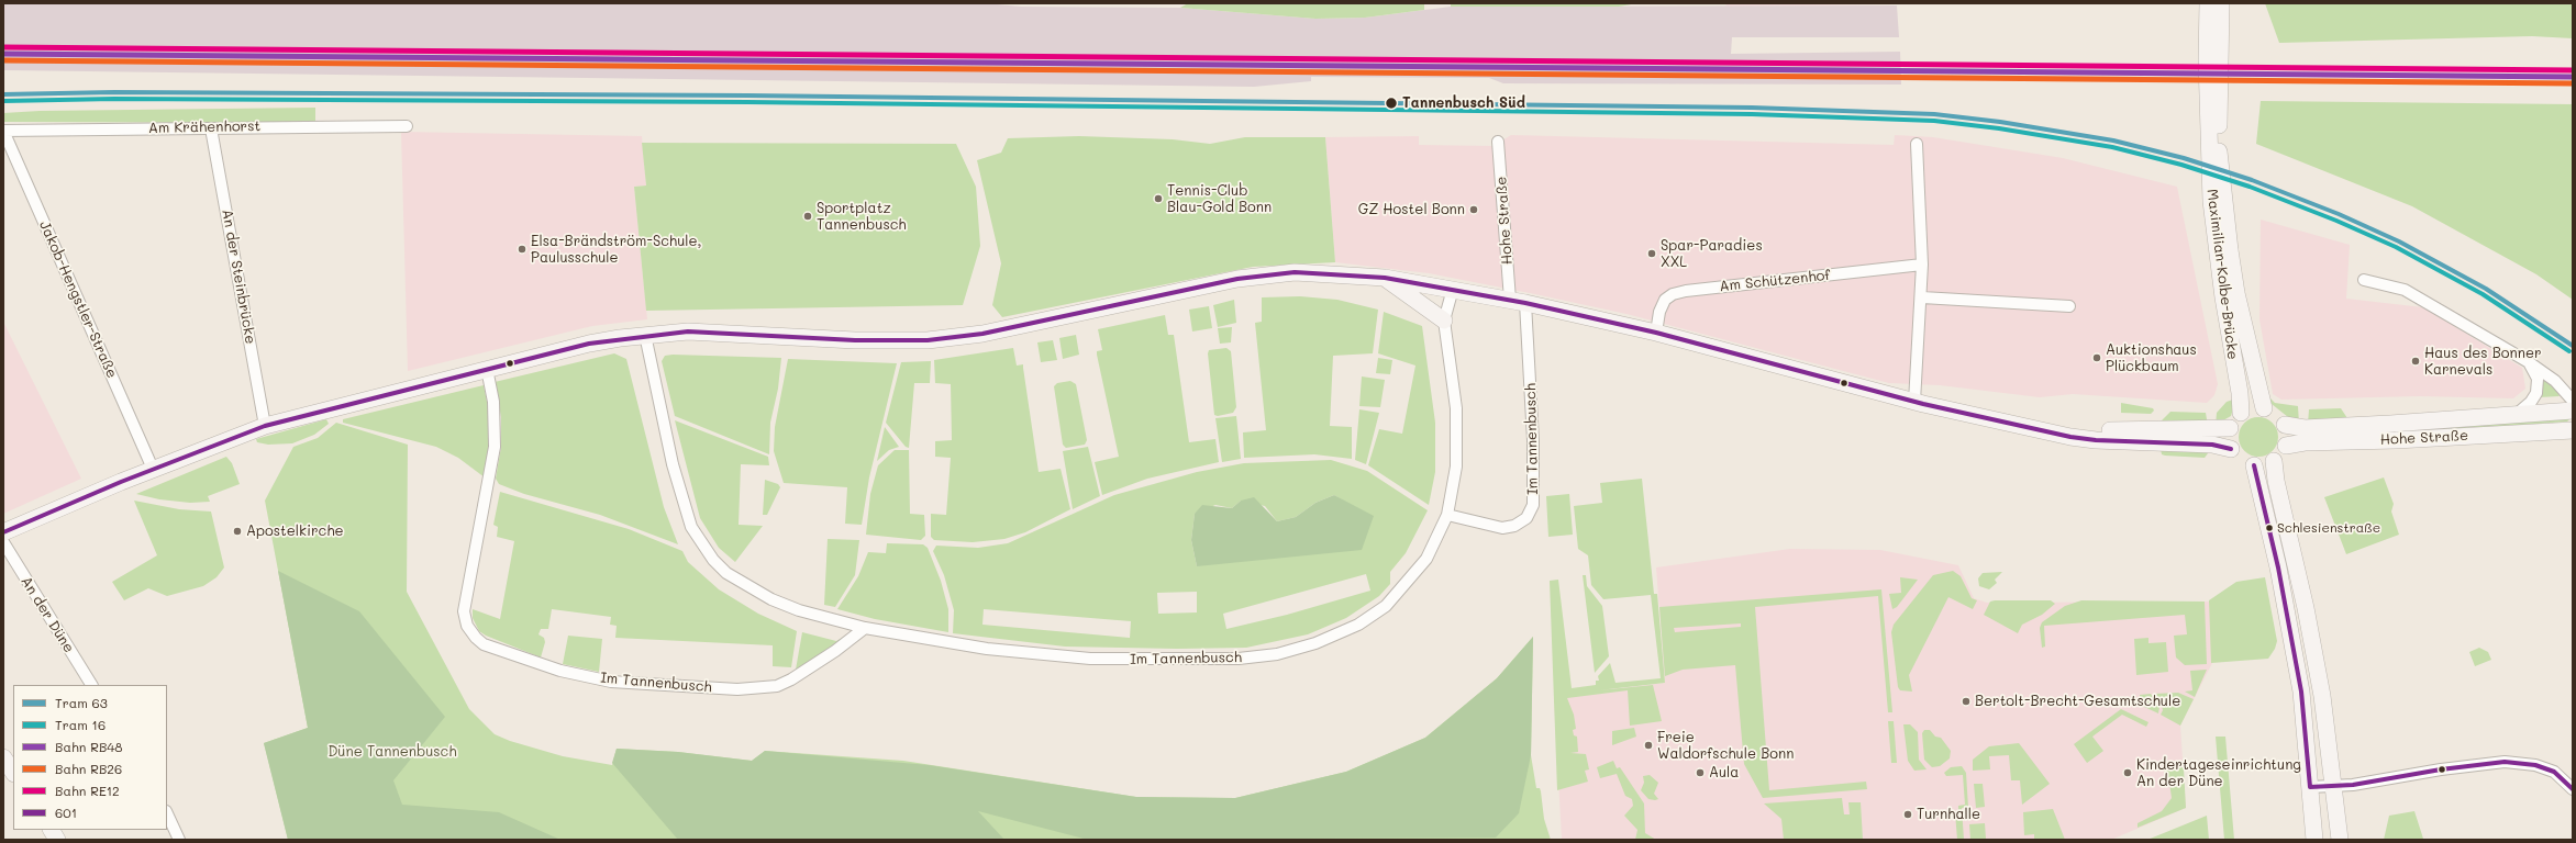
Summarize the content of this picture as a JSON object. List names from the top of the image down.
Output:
{
  "streets": {
    "street": [
      "Am Krähenhorst",
      "Hohe Straße",
      "Maximilian-Kolbe-Brücke",
      "An der Steinbrücke",
      "Am Schützenhof",
      "Jakob-Hengstler-Straße",
      "Im Tannenbusch",
      "An der Düne"
    ]
  },
  "crossings": [
    ["Am Krähenhorst", "An der Steinbrücke"],
    ["Am Krähenhorst", "Jakob-Hengstler-Straße"],
    ["Hohe Straße", "Maximilian-Kolbe-Brücke"],
    ["Hohe Straße", "Im Tannenbusch"]
  ],
  "parks": ["Düne Tannenbusch"],
  "places": [
    "Tannenbusch Süd",
    "Tennis-Club Blau-Gold Bonn",
    "GZ Hostel Bonn",
    "Sportplatz Tannenbusch",
    "Elsa-Brändström-Schule, Paulusschule",
    "Spar-Paradies XXL",
    "Auktionshaus Plückbaum",
    "Haus des Bonner Karnevals",
    "Schlesienstraße",
    "Apostelkirche",
    "Bertolt-Brecht-Gesamtschule",
    "Freie Waldorfschule Bonn",
    "Aula",
    "Kindertageseinrichtung An der Düne",
    "Turnhalle"
  ],
  "lines": [
    "rail line RE12",
    "rail line RB48",
    "rail line RB26",
    "tram line 63",
    "tram line 16",
    "transit line 601"
  ],
  "legend": [
    "Tram 63",
    "Tram 16",
    "Bahn RB48",
    "Bahn RB26",
    "Bahn RE12",
    "601"
  ]
}
